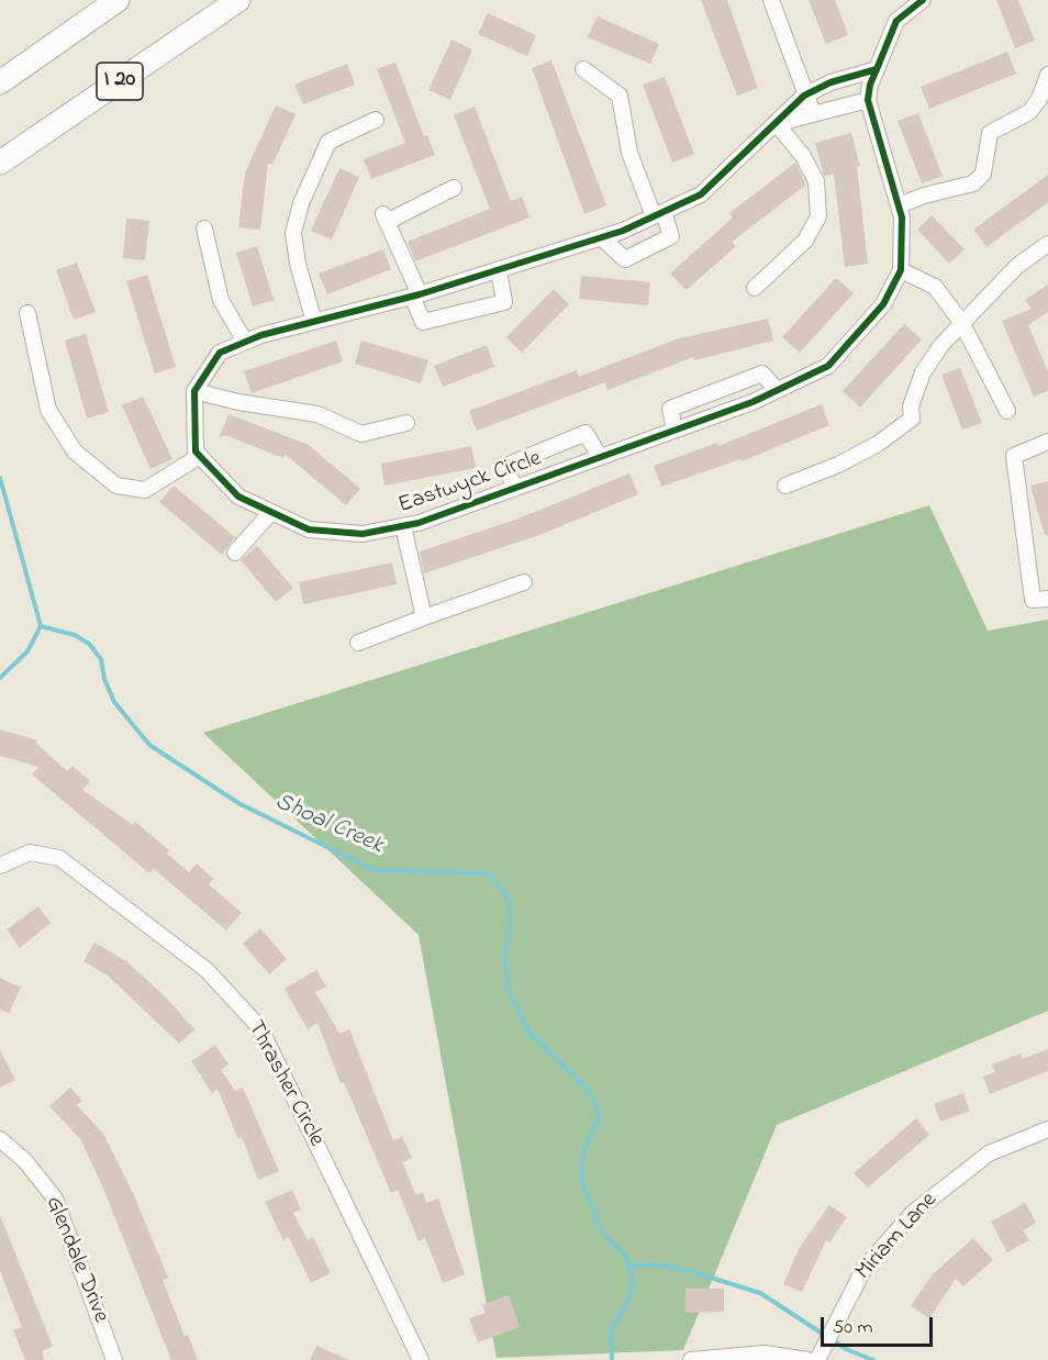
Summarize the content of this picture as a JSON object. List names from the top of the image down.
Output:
{
  "streets": {
    "highway": ["I 20"],
    "street": [
      "Eastwyck Circle",
      "Thrasher Circle",
      "Miriam Lane",
      "Glendale Drive"
    ]
  },
  "water": ["Shoal Creek"],
  "scale_bar": "50 m"
}
